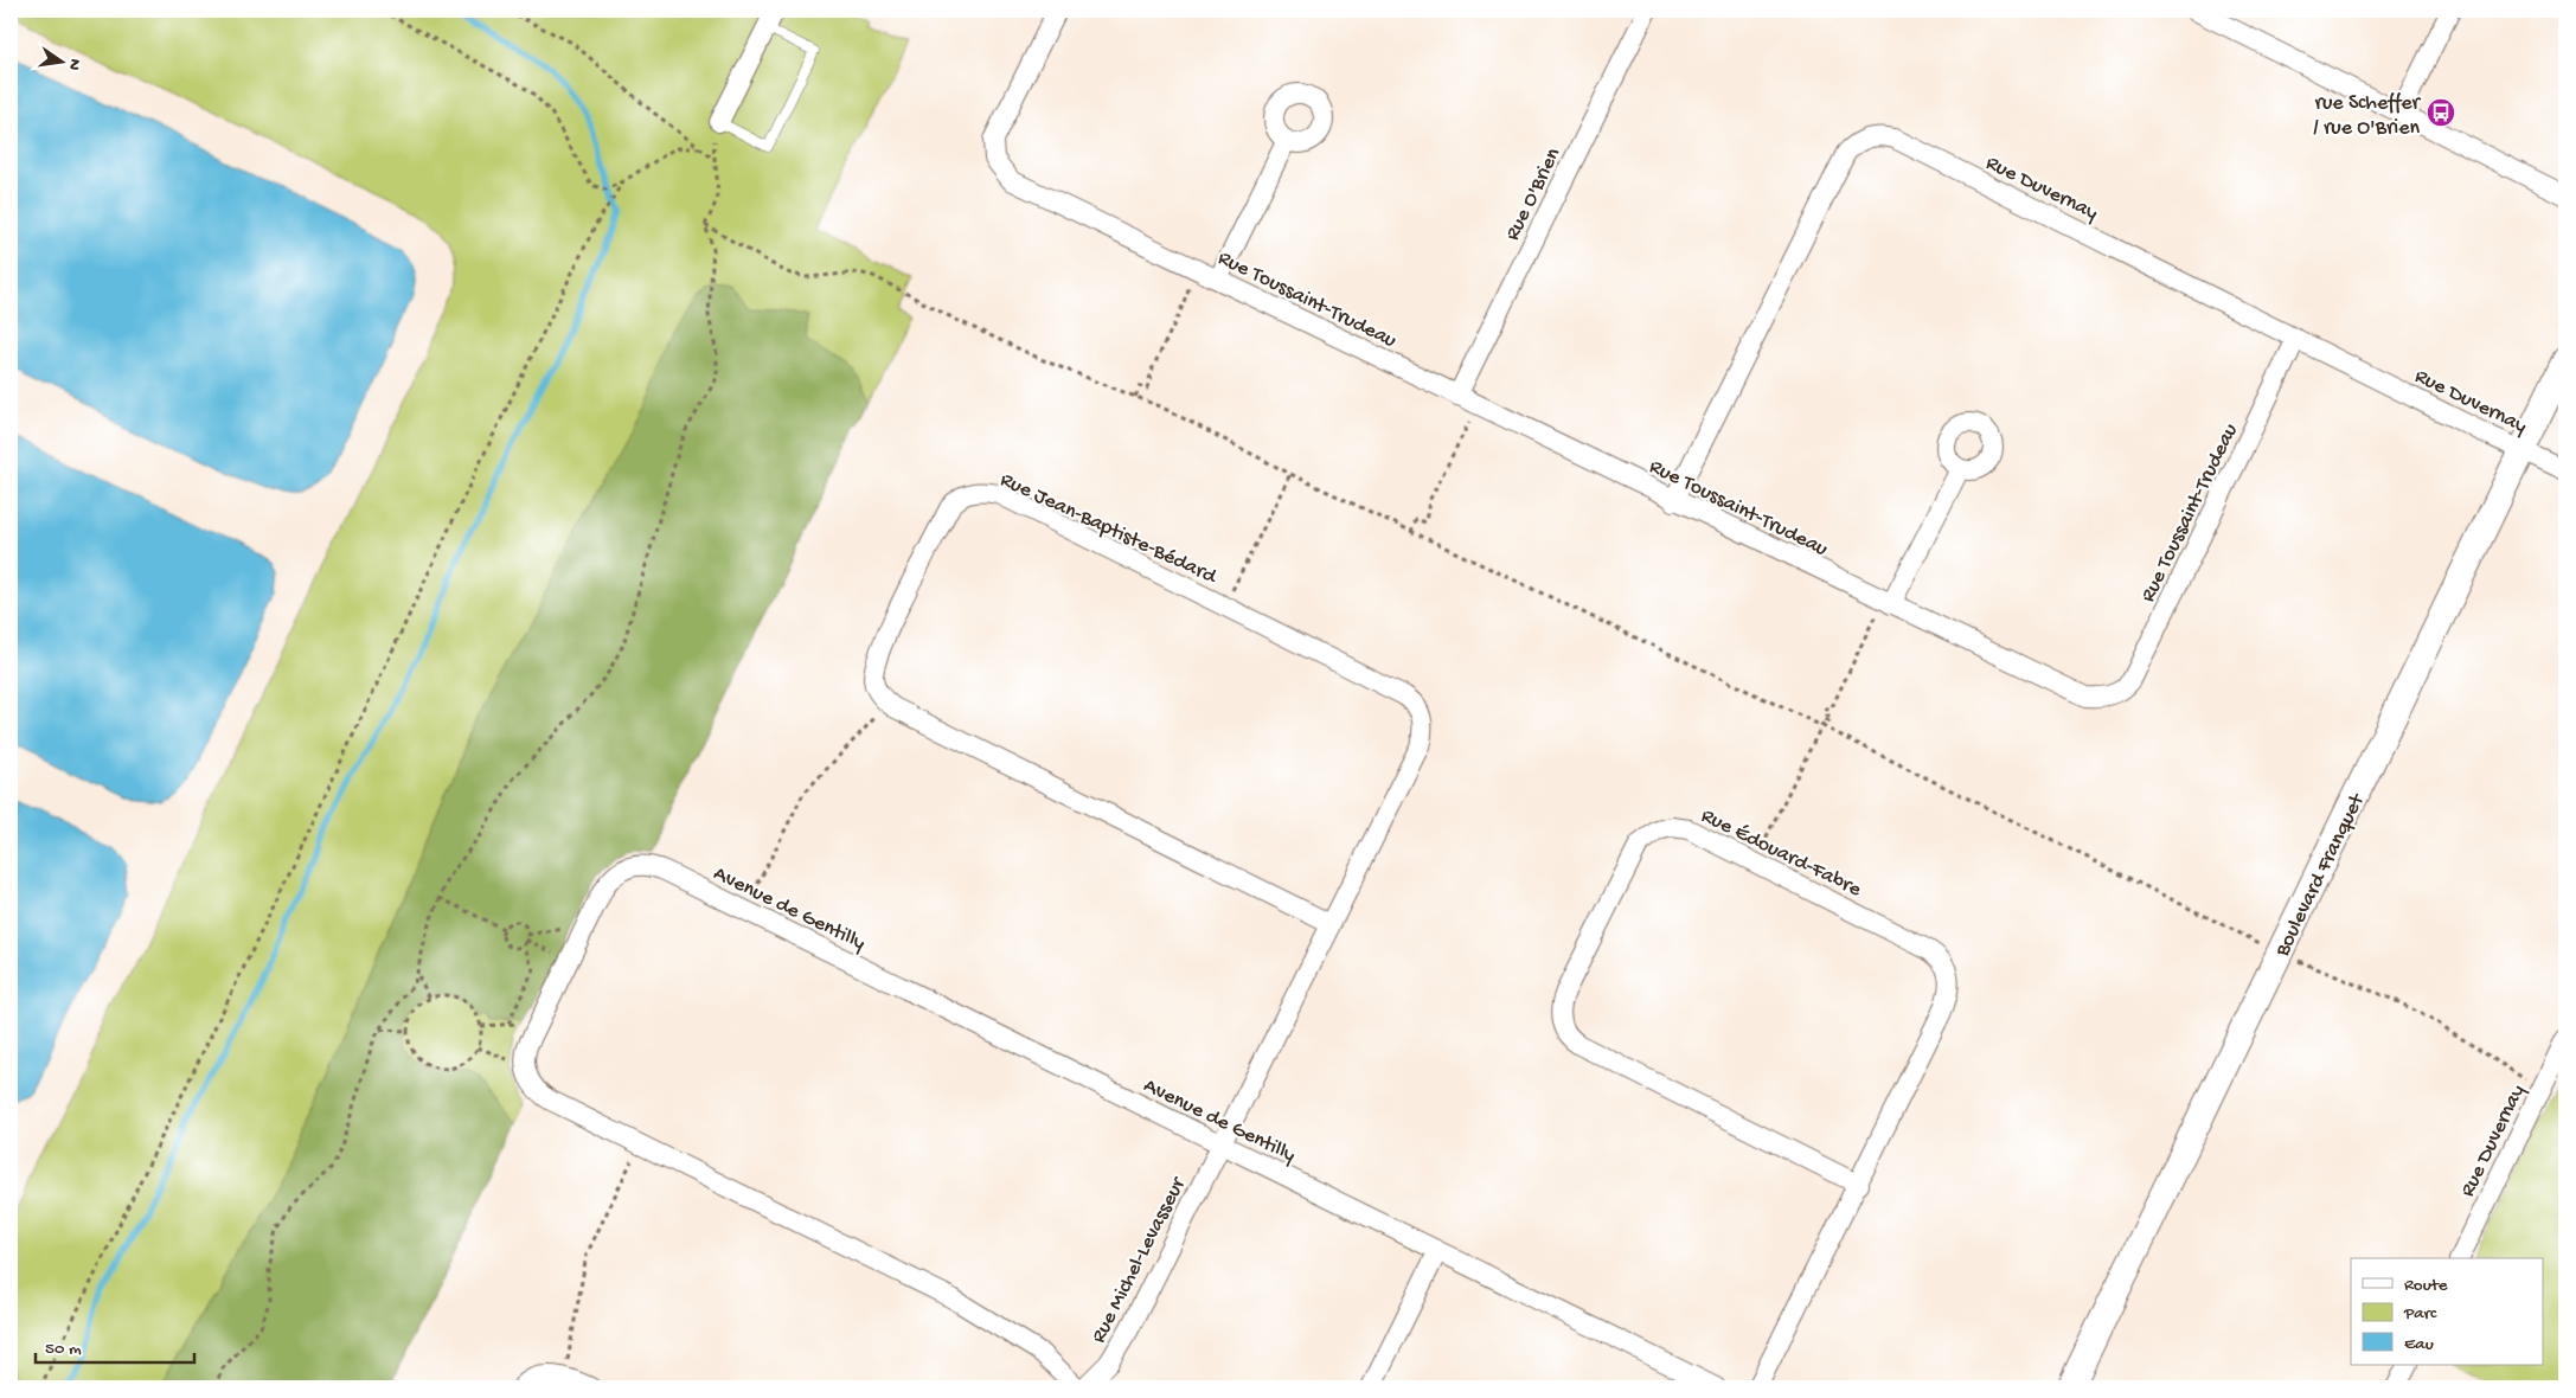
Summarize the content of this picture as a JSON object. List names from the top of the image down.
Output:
{
  "streets": {
    "street": [
      "Rue Duvernay",
      "Rue O'Brien",
      "Rue Toussaint-Trudeau",
      "Rue Jean-Baptiste-Bédard",
      "Rue Édouard-Fabre",
      "Boulevard Franquet",
      "Avenue de Gentilly",
      "Rue Michel-Levasseur"
    ]
  },
  "crossings": [
    ["Rue Duvernay", "Rue Toussaint-Trudeau"],
    ["Rue Duvernay", "Boulevard Franquet"],
    ["Rue O'Brien", "Rue Toussaint-Trudeau"],
    ["Rue Jean-Baptiste-Bédard", "Avenue de Gentilly"],
    ["Rue Jean-Baptiste-Bédard", "Rue Michel-Levasseur"],
    ["Avenue de Gentilly", "Rue Michel-Levasseur"]
  ],
  "places": {
    "bus stop": ["rue Scheffer / rue O'Brien"]
  },
  "legend": ["Route", "Parc", "Eau"],
  "scale_bar": "50 m",
  "north": "right"
}
